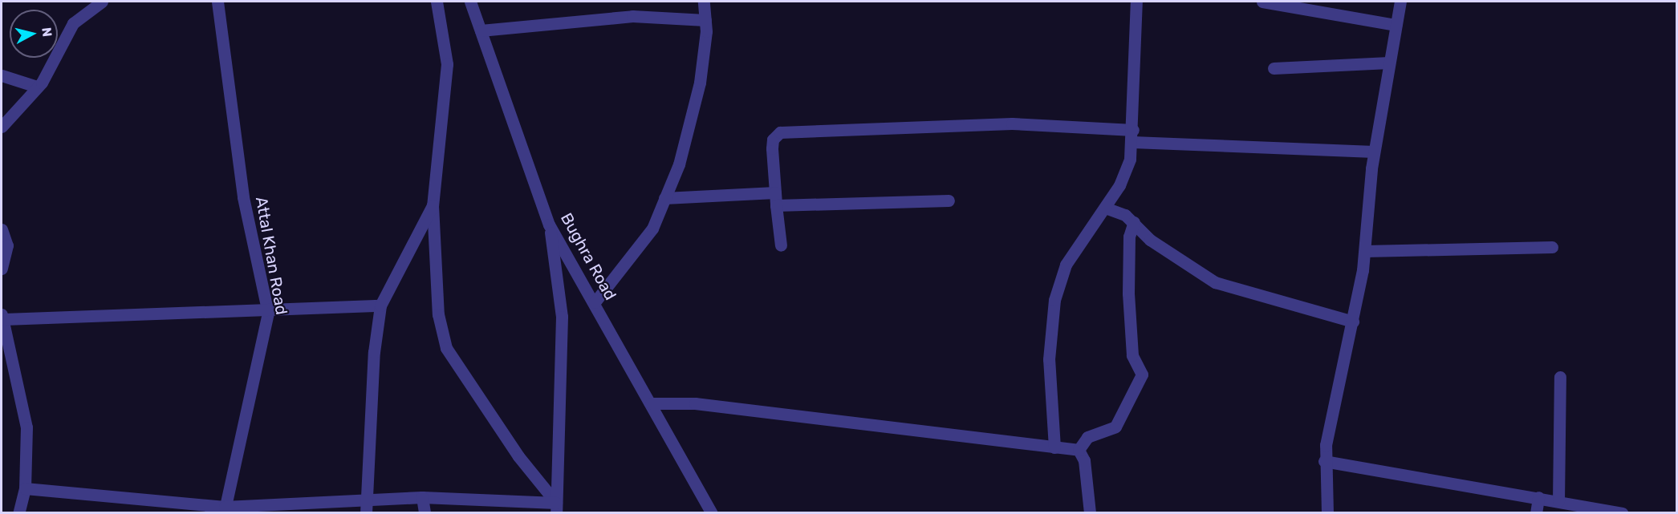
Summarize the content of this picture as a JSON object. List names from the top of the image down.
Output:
{
  "streets": {
    "street": ["Attal Khan Road", "Bughra Road"]
  },
  "north": "right"
}
